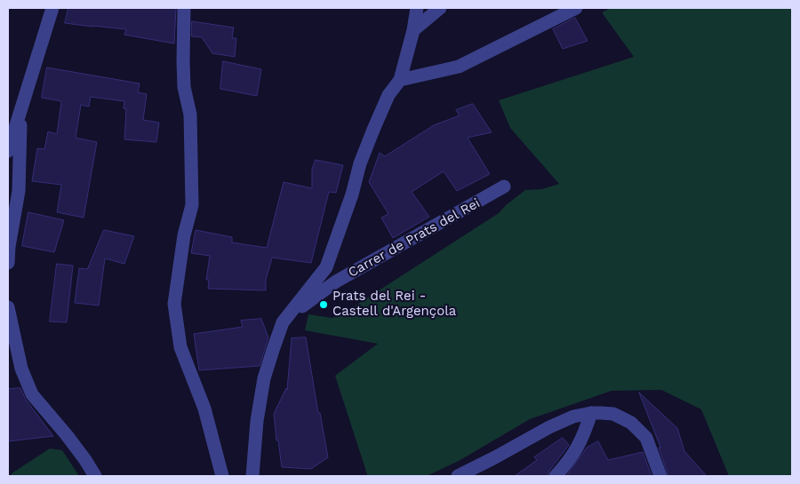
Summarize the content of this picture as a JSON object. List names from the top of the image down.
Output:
{
  "streets": {
    "street": ["Carrer de Prats del Rei"]
  },
  "places": ["Prats del Rei - Castell d'Argençola"]
}
